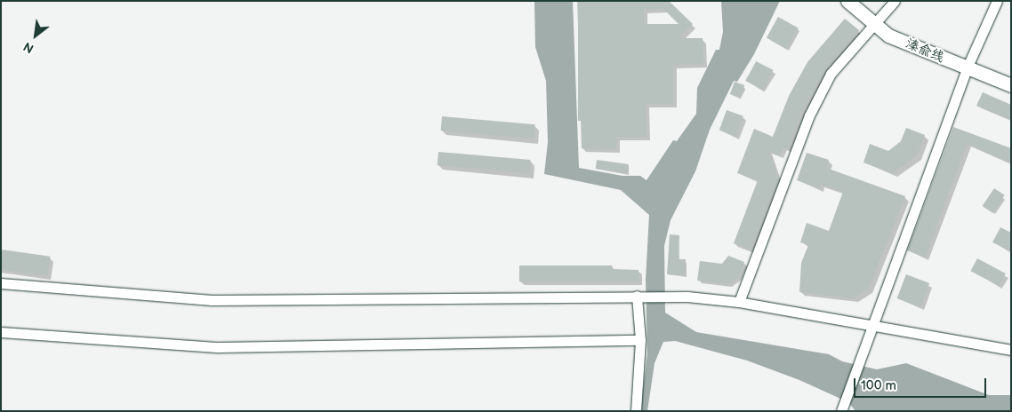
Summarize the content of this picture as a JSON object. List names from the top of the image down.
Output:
{
  "streets": {
    "main road": ["溱俞线"]
  },
  "scale_bar": "100 m",
  "north": "bottom left"
}
